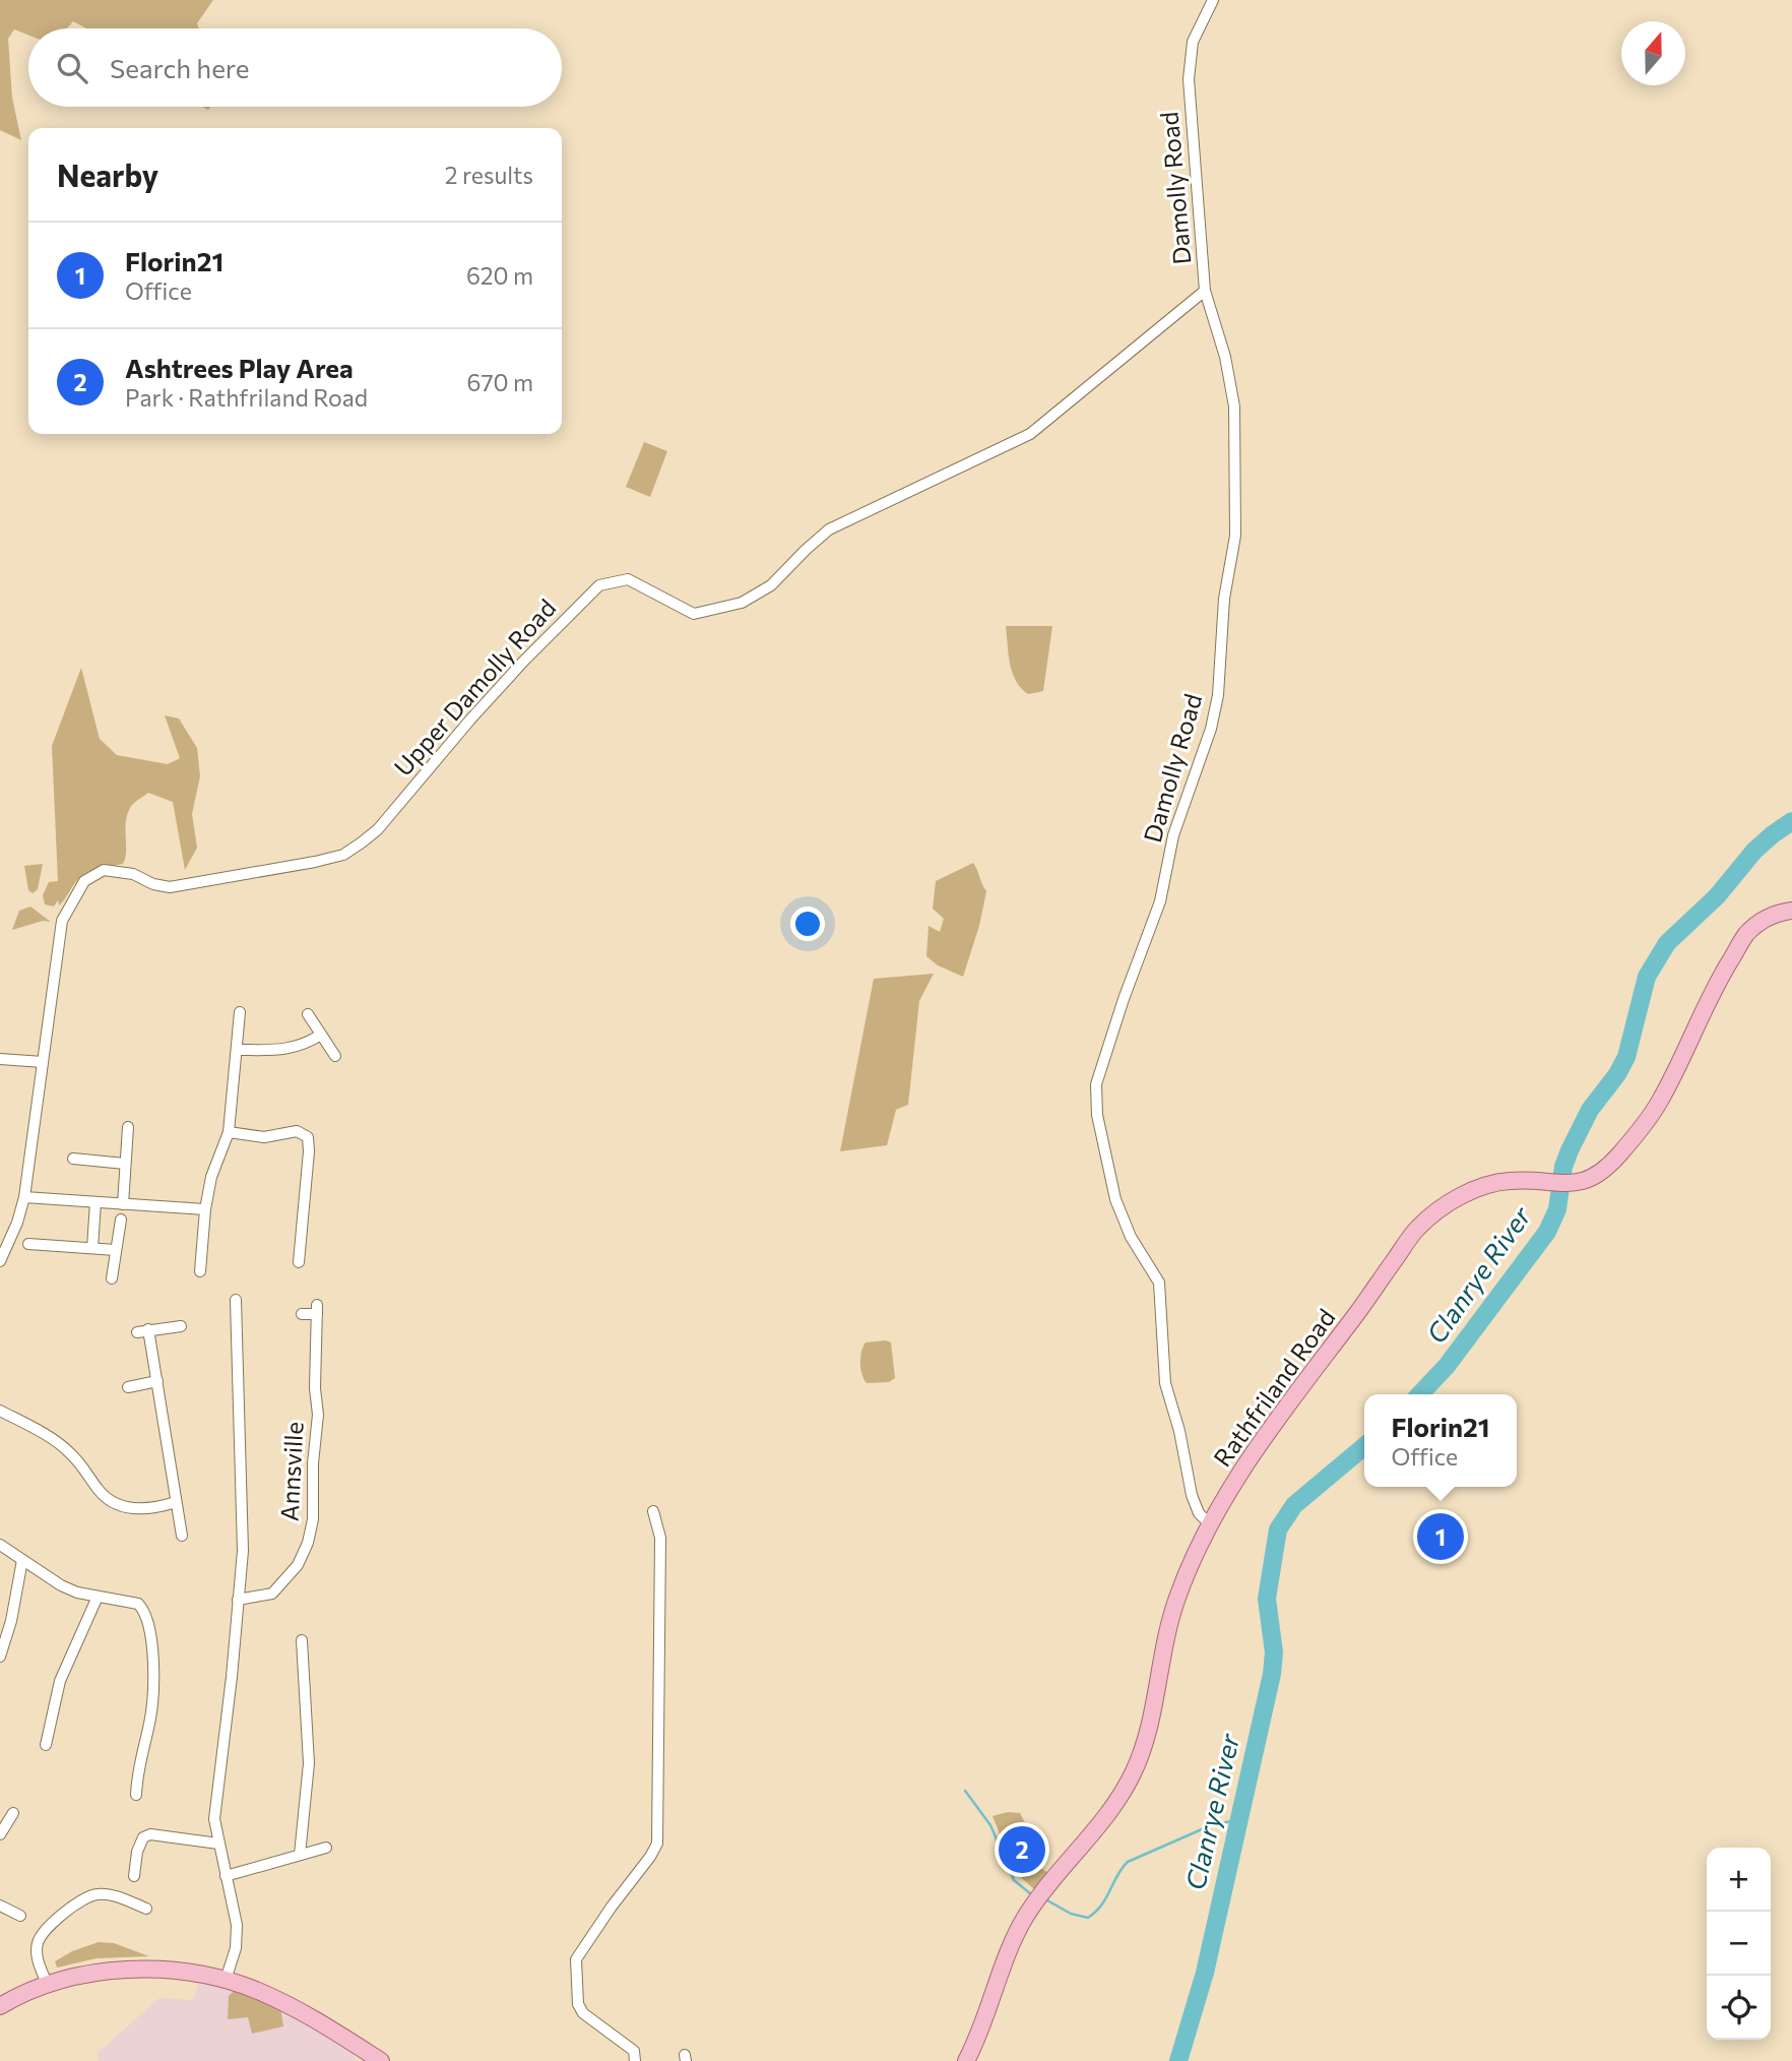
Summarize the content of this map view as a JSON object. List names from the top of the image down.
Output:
{
  "streets": {
    "main road": ["Rathfriland Road"],
    "street": ["Damolly Road", "Upper Damolly Road", "Annsville"]
  },
  "crossings": [
    ["Damolly Road", "Upper Damolly Road"],
    ["Damolly Road", "Rathfriland Road"]
  ],
  "water": ["Clanrye River"],
  "north": "top",
  "page": {
    "search": "Search here",
    "heading": ["Nearby", "2 results"],
    "list": [
      {
        "mark": "1",
        "name": "Florin21",
        "note": "Office",
        "value": "620 m"
      },
      {
        "mark": "2",
        "name": "Ashtrees Play Area",
        "note": "Park · Rathfriland Road",
        "value": "670 m"
      }
    ],
    "popup": ["Florin21", "Office"],
    "pins": ["1", "2"],
    "map_buttons": ["+", "−"]
  }
}
